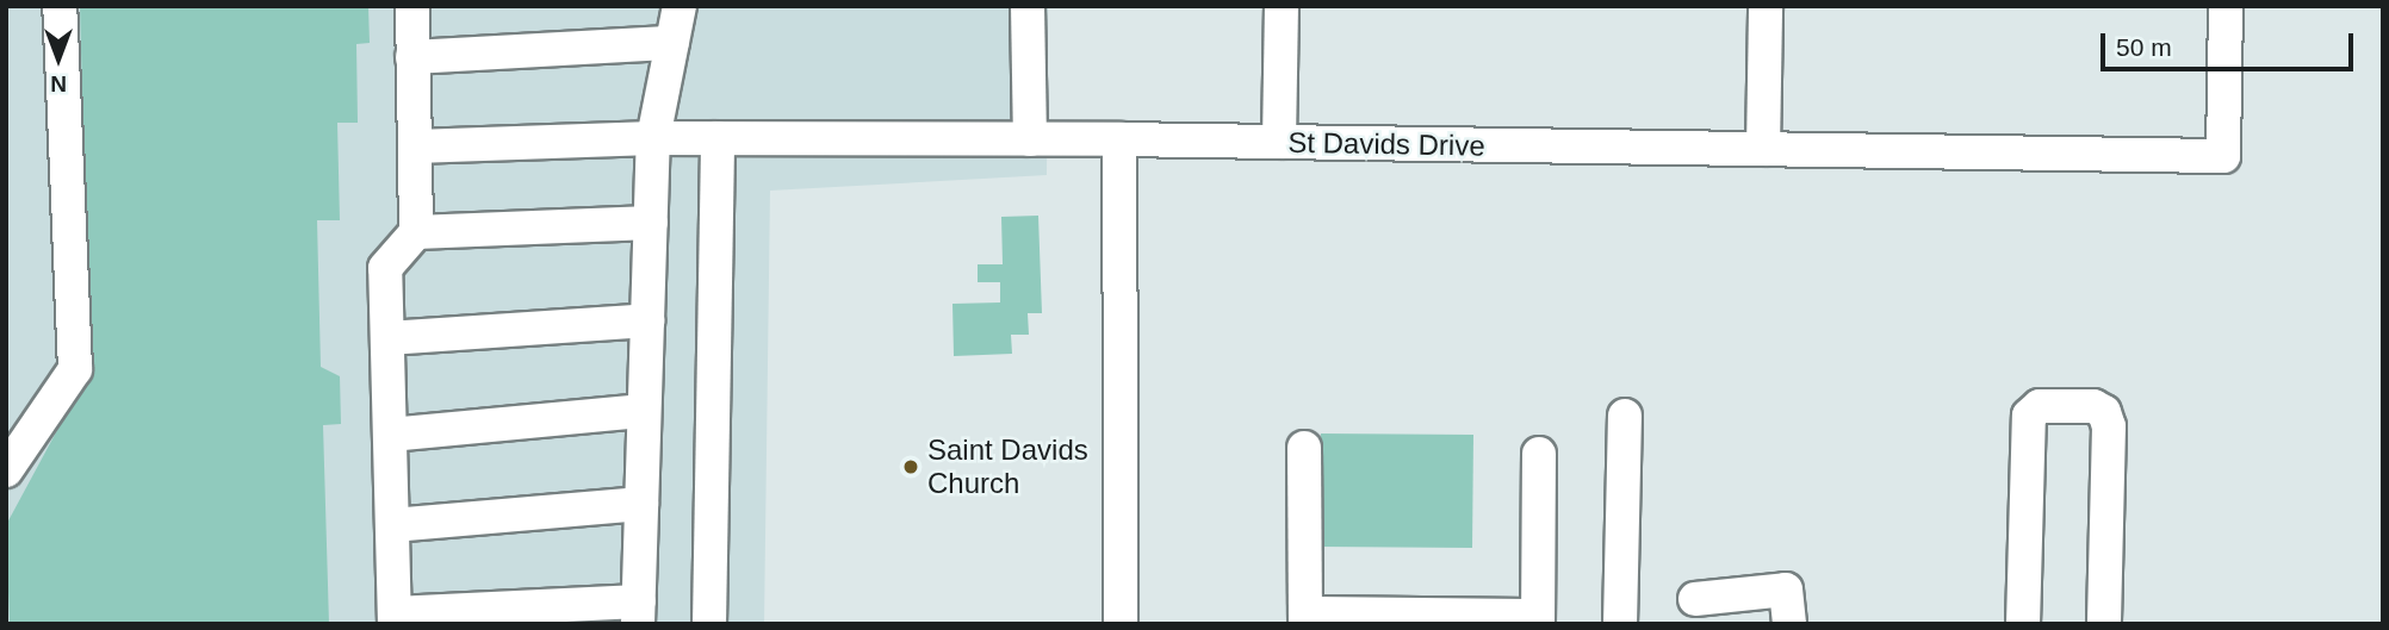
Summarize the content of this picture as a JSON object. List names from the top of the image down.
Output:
{
  "streets": {
    "street": ["St Davids Drive"]
  },
  "places": ["Saint Davids Church"],
  "scale_bar": "50 m",
  "north": "bottom"
}
